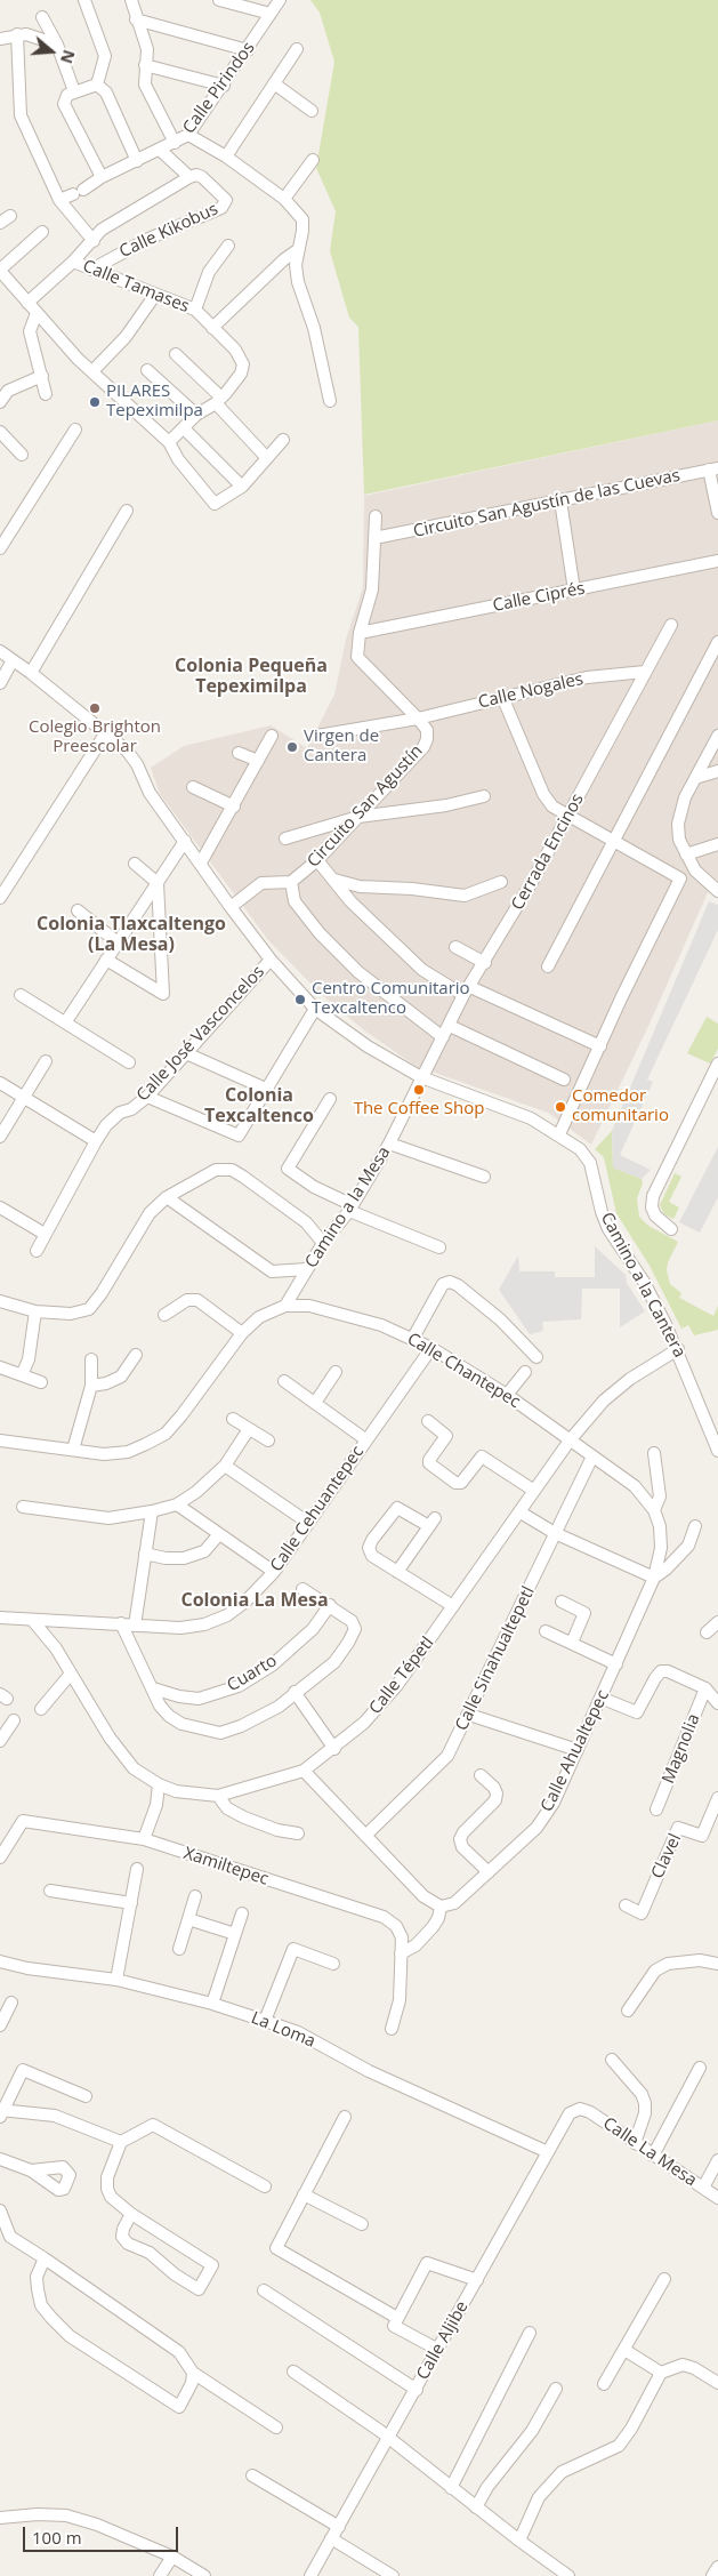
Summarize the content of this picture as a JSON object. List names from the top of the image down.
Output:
{
  "streets": {
    "street": [
      "Calle Pirindos",
      "Calle Kikobus",
      "Calle Tamases",
      "Circuito San Agustín de las Cuevas",
      "Calle Ciprés",
      "Calle Nogales",
      "Circuito San Agustín",
      "Cerrada Encinos",
      "Calle José Vasconcelos",
      "Camino a la Mesa",
      "Camino a la Cantera",
      "Calle Chantepec",
      "Calle Cehuantepec",
      "Calle Sinahualtepetl",
      "Cuarto",
      "Calle Tépetl",
      "Magnolia",
      "Calle Ahualtepec",
      "Clavel",
      "Xamiltepec",
      "La Loma",
      "Calle La Mesa",
      "Calle Aljibe"
    ]
  },
  "crossings": [
    ["Calle Pirindos", "Calle Kikobus"],
    ["Calle Kikobus", "Calle Tamases"],
    ["Circuito San Agustín de las Cuevas", "Circuito San Agustín"],
    ["Calle Ciprés", "Circuito San Agustín"],
    ["Calle Nogales", "Circuito San Agustín"],
    ["Calle Nogales", "Cerrada Encinos"],
    ["Cerrada Encinos", "Camino a la Mesa"],
    ["Cerrada Encinos", "Camino a la Cantera"],
    ["Calle José Vasconcelos", "Camino a la Cantera"],
    ["Camino a la Mesa", "Camino a la Cantera"],
    ["Camino a la Mesa", "Calle Chantepec"],
    ["Camino a la Cantera", "Calle Tépetl"],
    ["Calle Chantepec", "Calle Cehuantepec"],
    ["Calle Chantepec", "Calle Tépetl"],
    ["Calle Chantepec", "Calle Ahualtepec"],
    ["Calle Cehuantepec", "Calle Tépetl"],
    ["Calle Sinahualtepetl", "Calle Ahualtepec"],
    ["Calle Tépetl", "Calle Ahualtepec"],
    ["La Loma", "Calle Aljibe"],
    ["Calle La Mesa", "Calle Aljibe"]
  ],
  "districts": [
    "Colonia Pequeña Tepeximilpa",
    "Colonia Tlaxcaltengo (La Mesa)",
    "Colonia Texcaltenco",
    "Colonia La Mesa"
  ],
  "places": [
    "PILARES Tepeximilpa",
    "Colegio Brighton Preescolar",
    "Virgen de Cantera",
    "Centro Comunitario Texcaltenco",
    "The Coffee Shop",
    "Comedor comunitario"
  ],
  "scale_bar": "100 m",
  "north": "right"
}
